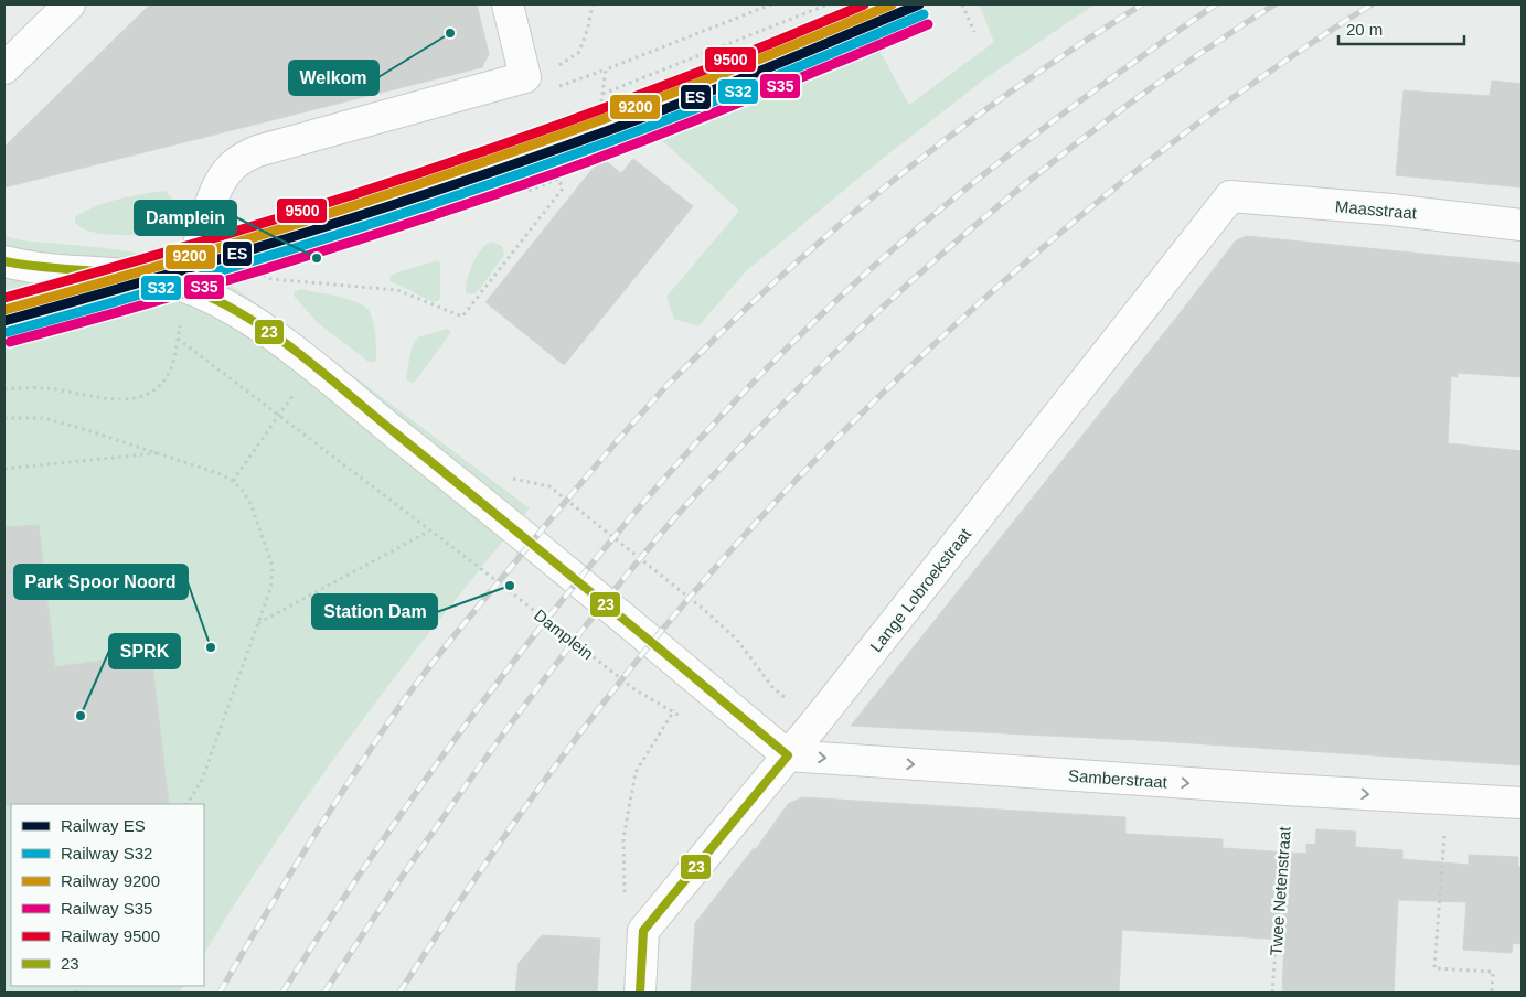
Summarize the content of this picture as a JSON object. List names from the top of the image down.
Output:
{
  "streets": {
    "street": ["Maasstraat", "Lange Lobroekstraat", "Samberstraat"],
    "path": ["Damplein", "Twee Netenstraat"]
  },
  "crossings": [
    ["Maasstraat", "Lange Lobroekstraat"],
    ["Lange Lobroekstraat", "Samberstraat"],
    ["Samberstraat", "Twee Netenstraat"]
  ],
  "one_way": ["Samberstraat"],
  "places": [
    "Welkom",
    "Damplein",
    "Station Dam",
    "Park Spoor Noord",
    "SPRK"
  ],
  "lines": [
    "rail line ES",
    "rail line 9200",
    "rail line 9500",
    "rail line S32",
    "rail line S35",
    "transit line 23"
  ],
  "legend": [
    "Railway ES",
    "Railway S32",
    "Railway 9200",
    "Railway S35",
    "Railway 9500",
    "23"
  ],
  "scale_bar": "20 m"
}
